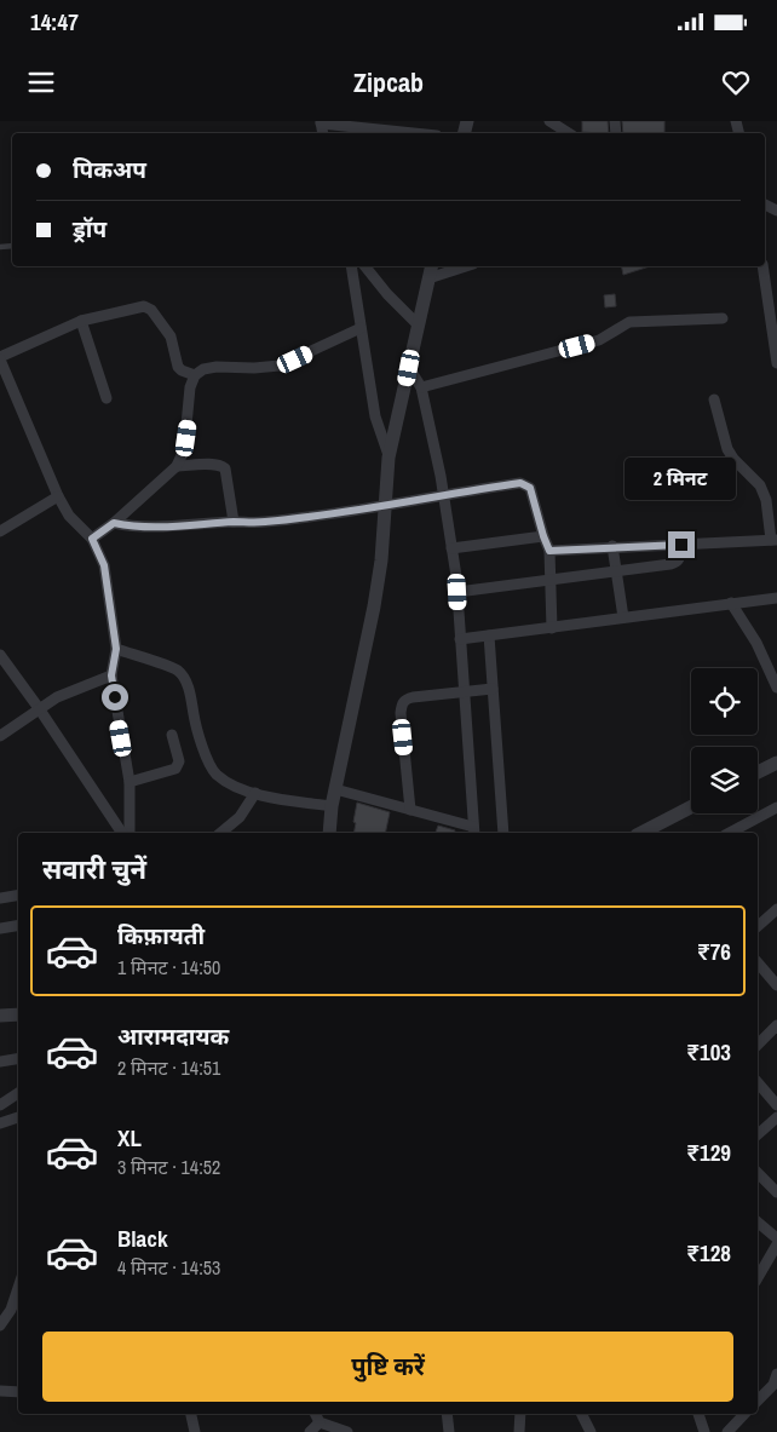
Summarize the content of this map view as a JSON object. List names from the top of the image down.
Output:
{
  "page": {
    "status": "14:47",
    "header": "Zipcab",
    "banner": ["पिकअप", "ड्रॉप"],
    "bubble": "2 मिनट",
    "heading": "सवारी चुनें",
    "list": [
      {
        "name": "किफ़ायती",
        "note": "1 मिनट · 14:50",
        "value": "₹76"
      },
      {
        "name": "आरामदायक",
        "note": "2 मिनट · 14:51",
        "value": "₹103"
      },
      {
        "name": "XL",
        "note": "3 मिनट · 14:52",
        "value": "₹129"
      },
      {
        "name": "Black",
        "note": "4 मिनट · 14:53",
        "value": "₹128"
      }
    ],
    "buttons": "पुष्टि करें"
  }
}
